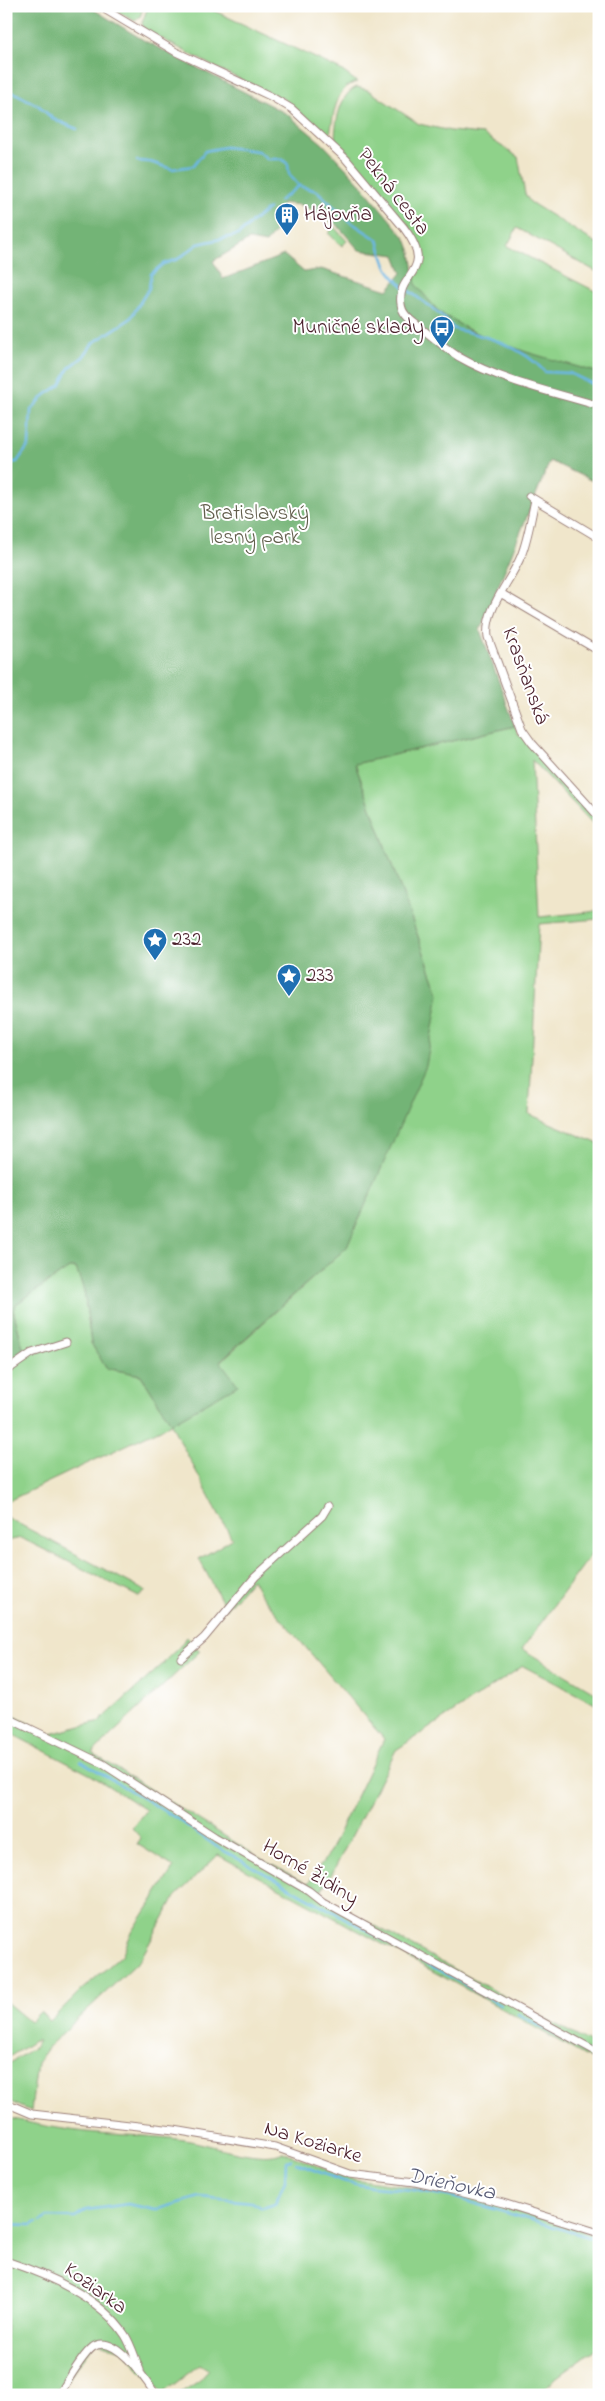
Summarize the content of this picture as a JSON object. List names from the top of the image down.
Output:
{
  "streets": {
    "street": [
      "Pekná cesta",
      "Krasňanská",
      "Horné Židiny",
      "Na Koziarke",
      "Koziarka"
    ]
  },
  "water": ["Drieňovka"],
  "parks": ["Bratislavský lesný park"],
  "places": {
    "building": ["Hájovňa"],
    "bus stop": ["Muničné sklady"],
    "place": ["232", "233"]
  }
}
